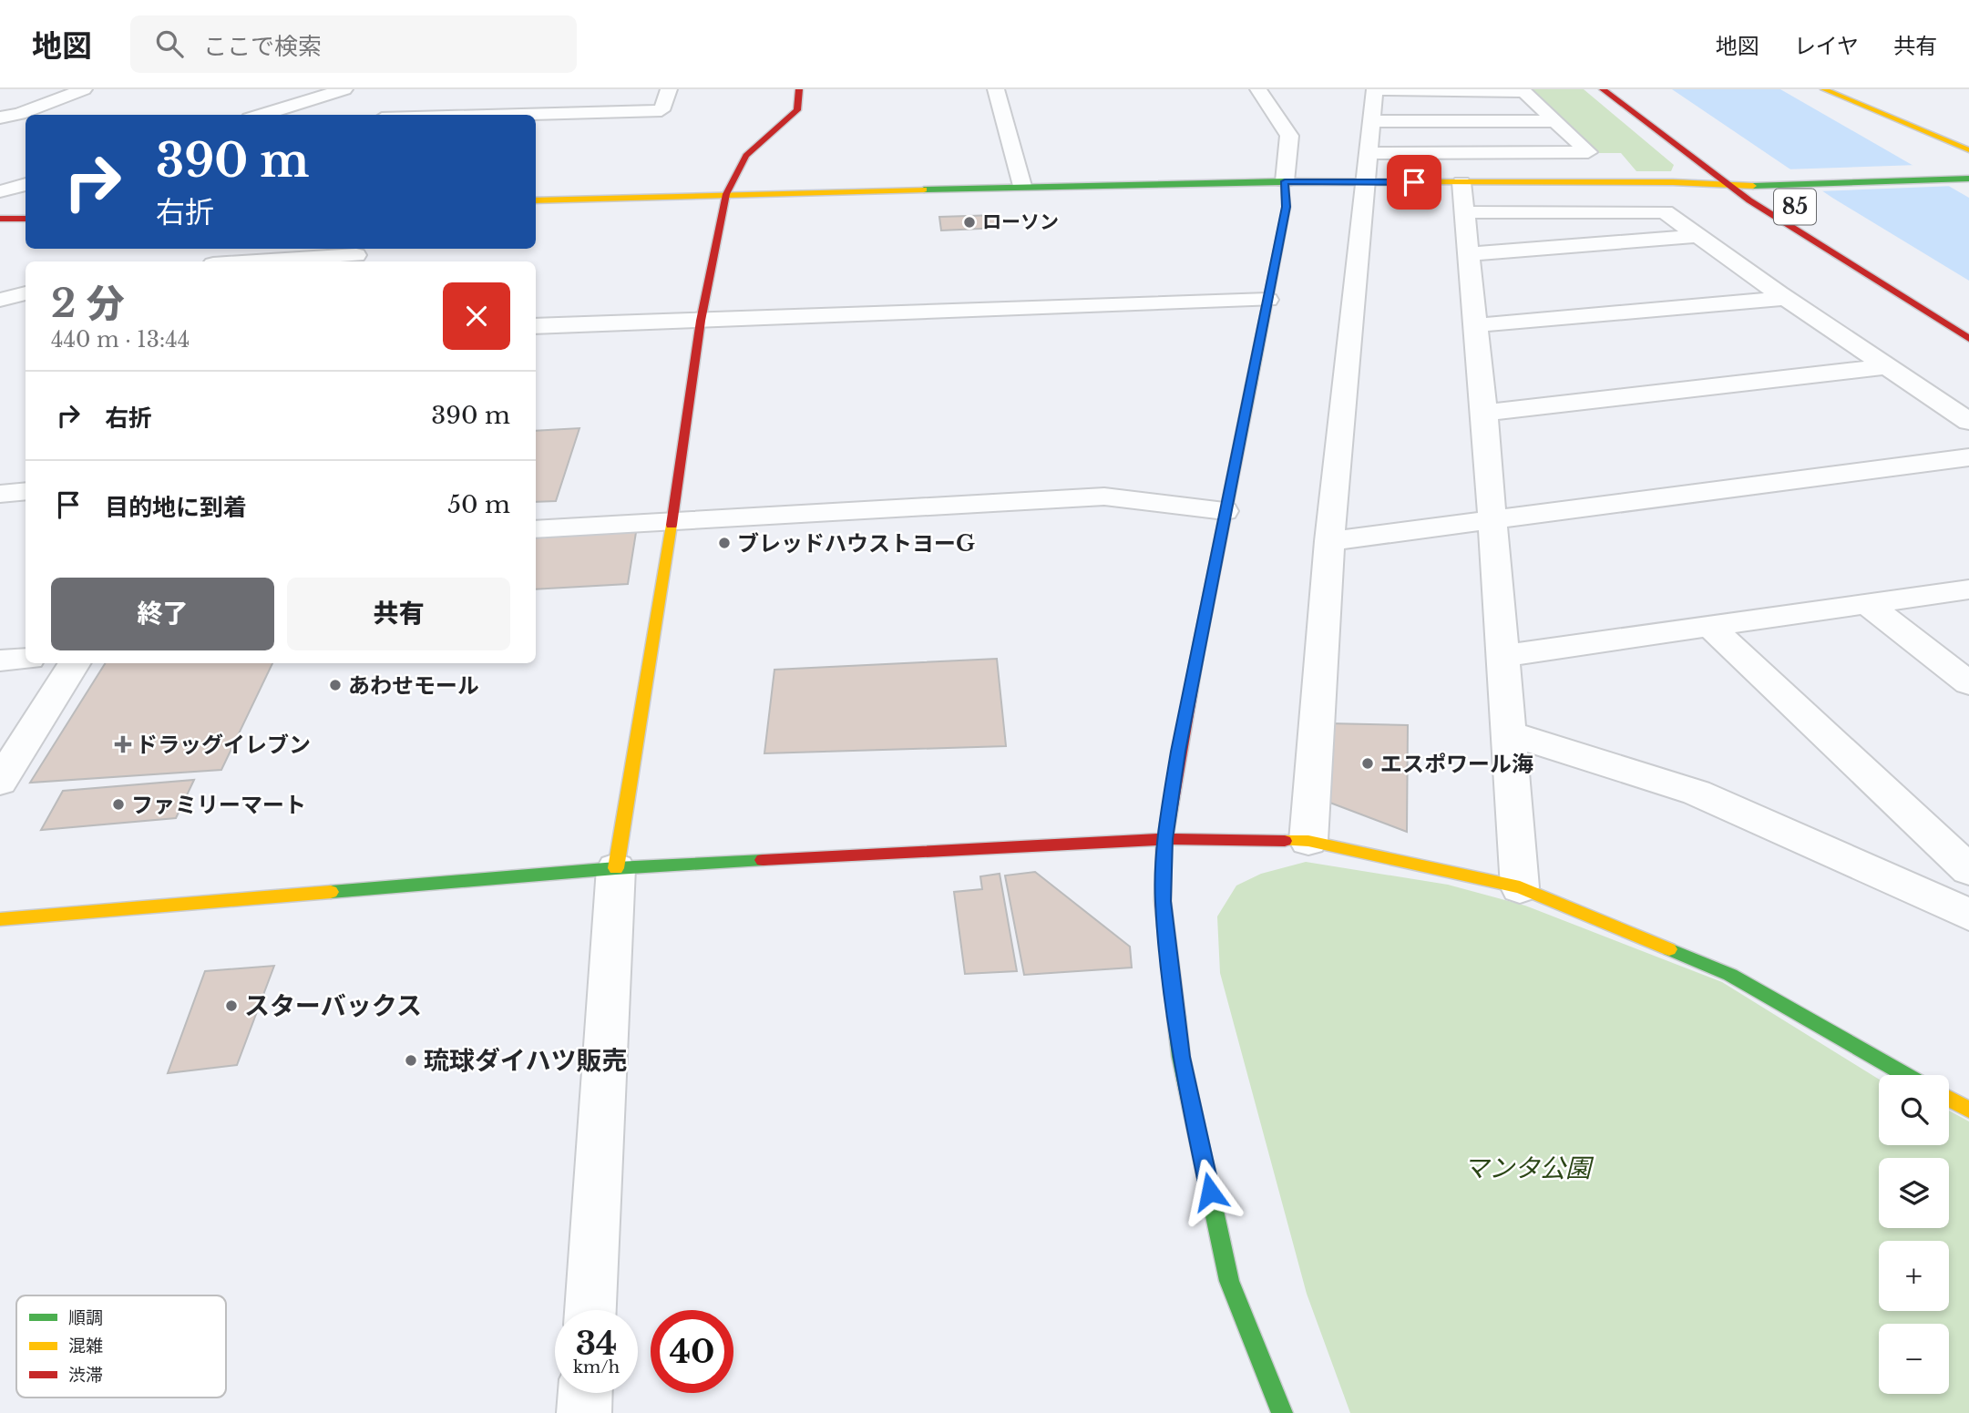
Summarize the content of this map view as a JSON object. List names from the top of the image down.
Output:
{
  "streets": {
    "street": ["85"]
  },
  "parks": ["マンタ公園"],
  "places": {
    "other": [
      "ローソン",
      "ブレッドハウストヨーG",
      "あわせモール",
      "エスポワール海",
      "ファミリーマート",
      "スターバックス",
      "琉球ダイハツ販売"
    ],
    "health": ["ドラッグイレブン"]
  },
  "legend": ["順調", "混雑", "渋滞"],
  "page": {
    "header": "地図",
    "search": "ここで検索",
    "nav": ["地図", "レイヤ", "共有"],
    "turn": ["390 m", "右折"],
    "heading": ["2 分", "440 m · 13:44"],
    "list": [
      {
        "name": "右折",
        "value": "390 m"
      },
      {
        "name": "目的地に到着",
        "value": "50 m"
      }
    ],
    "buttons": ["終了", "共有"],
    "map_buttons": ["+", "−"],
    "speed": "34 km/h",
    "limit": "40"
  }
}
